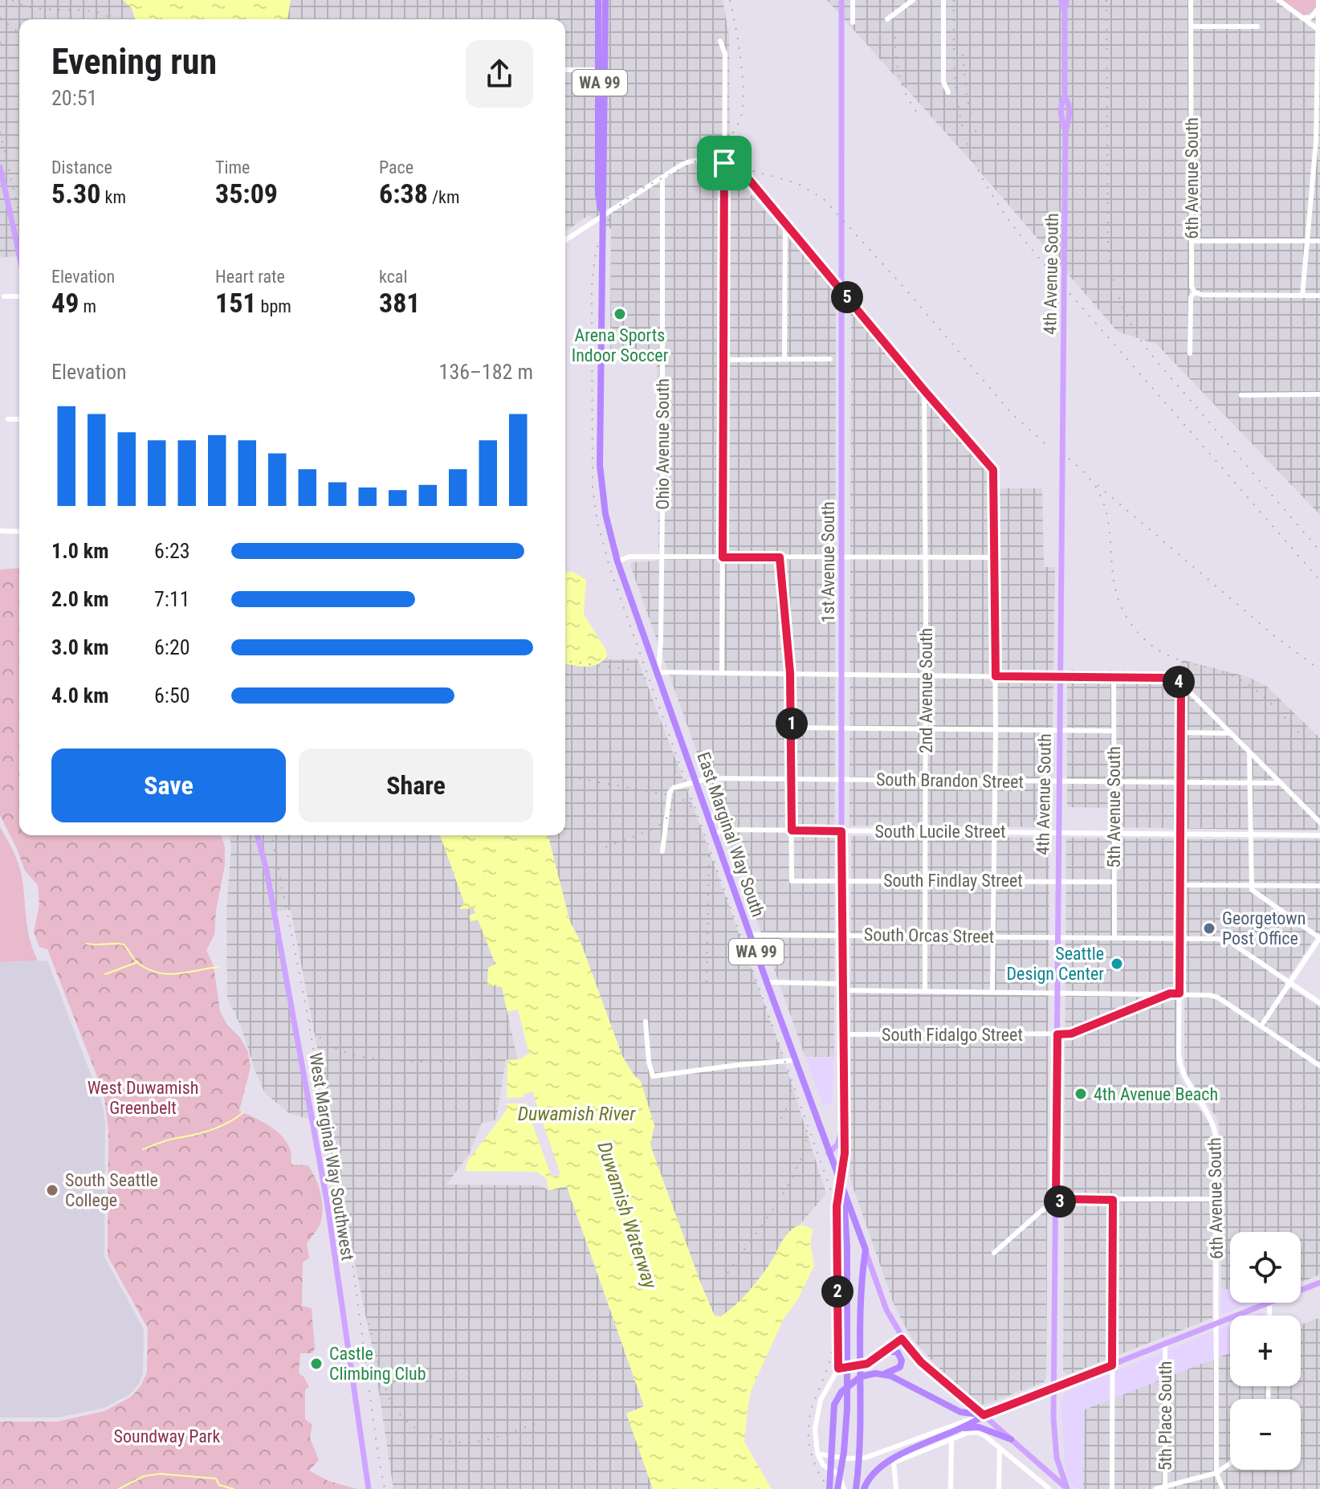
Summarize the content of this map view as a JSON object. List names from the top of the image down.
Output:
{
  "streets": {
    "highway": ["WA 99", "East Marginal Way South"],
    "main road": ["4th Avenue South", "1st Avenue South", "West Marginal Way Southwest"],
    "street": [
      "6th Avenue South",
      "Ohio Avenue South",
      "2nd Avenue South",
      "South Brandon Street",
      "5th Avenue South",
      "South Lucile Street",
      "South Findlay Street",
      "South Orcas Street",
      "South Fidalgo Street",
      "5th Place South"
    ]
  },
  "crossings": [
    ["WA 99", "East Marginal Way South"],
    ["6th Avenue South", "South Brandon Street"],
    ["6th Avenue South", "South Lucile Street"],
    ["6th Avenue South", "South Orcas Street"],
    ["4th Avenue South", "South Brandon Street"],
    ["4th Avenue South", "South Lucile Street"],
    ["4th Avenue South", "East Marginal Way South"],
    ["4th Avenue South", "South Findlay Street"],
    ["4th Avenue South", "South Orcas Street"],
    ["4th Avenue South", "South Fidalgo Street"],
    ["Ohio Avenue South", "East Marginal Way South"],
    ["1st Avenue South", "South Brandon Street"],
    ["1st Avenue South", "South Lucile Street"],
    ["1st Avenue South", "East Marginal Way South"],
    ["1st Avenue South", "South Findlay Street"],
    ["1st Avenue South", "South Orcas Street"],
    ["1st Avenue South", "South Fidalgo Street"],
    ["2nd Avenue South", "South Brandon Street"],
    ["2nd Avenue South", "South Lucile Street"],
    ["2nd Avenue South", "South Findlay Street"],
    ["2nd Avenue South", "South Orcas Street"],
    ["South Brandon Street", "5th Avenue South"],
    ["South Brandon Street", "East Marginal Way South"],
    ["5th Avenue South", "South Lucile Street"],
    ["5th Avenue South", "South Findlay Street"],
    ["5th Avenue South", "South Orcas Street"],
    ["South Lucile Street", "East Marginal Way South"],
    ["South Lucile Street", "South Findlay Street"],
    ["East Marginal Way South", "South Orcas Street"]
  ],
  "water": ["Duwamish River", "Duwamish Waterway"],
  "parks": ["West Duwamish Greenbelt", "Soundway Park"],
  "places": [
    "Arena Sports Indoor Soccer",
    "Georgetown Post Office",
    "Seattle Design Center",
    "4th Avenue Beach",
    "South Seattle College",
    "Castle Climbing Club"
  ],
  "page": {
    "heading": ["Evening run", "20:51"],
    "stats": [
      ["Distance", "5.30 km"],
      ["Time", "35:09"],
      ["Pace", "6:38 /km"],
      ["Elevation", "49 m"],
      ["Heart rate", "151 bpm"],
      ["kcal", "381"]
    ],
    "pins": [
      "5",
      "4",
      "1",
      "3",
      "2"
    ],
    "chart": ["Elevation", "136–182 m"],
    "list": [
      {
        "name": "1.0 km",
        "note": "6:23"
      },
      {
        "name": "2.0 km",
        "note": "7:11"
      },
      {
        "name": "3.0 km",
        "note": "6:20"
      },
      {
        "name": "4.0 km",
        "note": "6:50"
      }
    ],
    "buttons": ["Save", "Share"],
    "map_buttons": ["+", "−"]
  }
}
